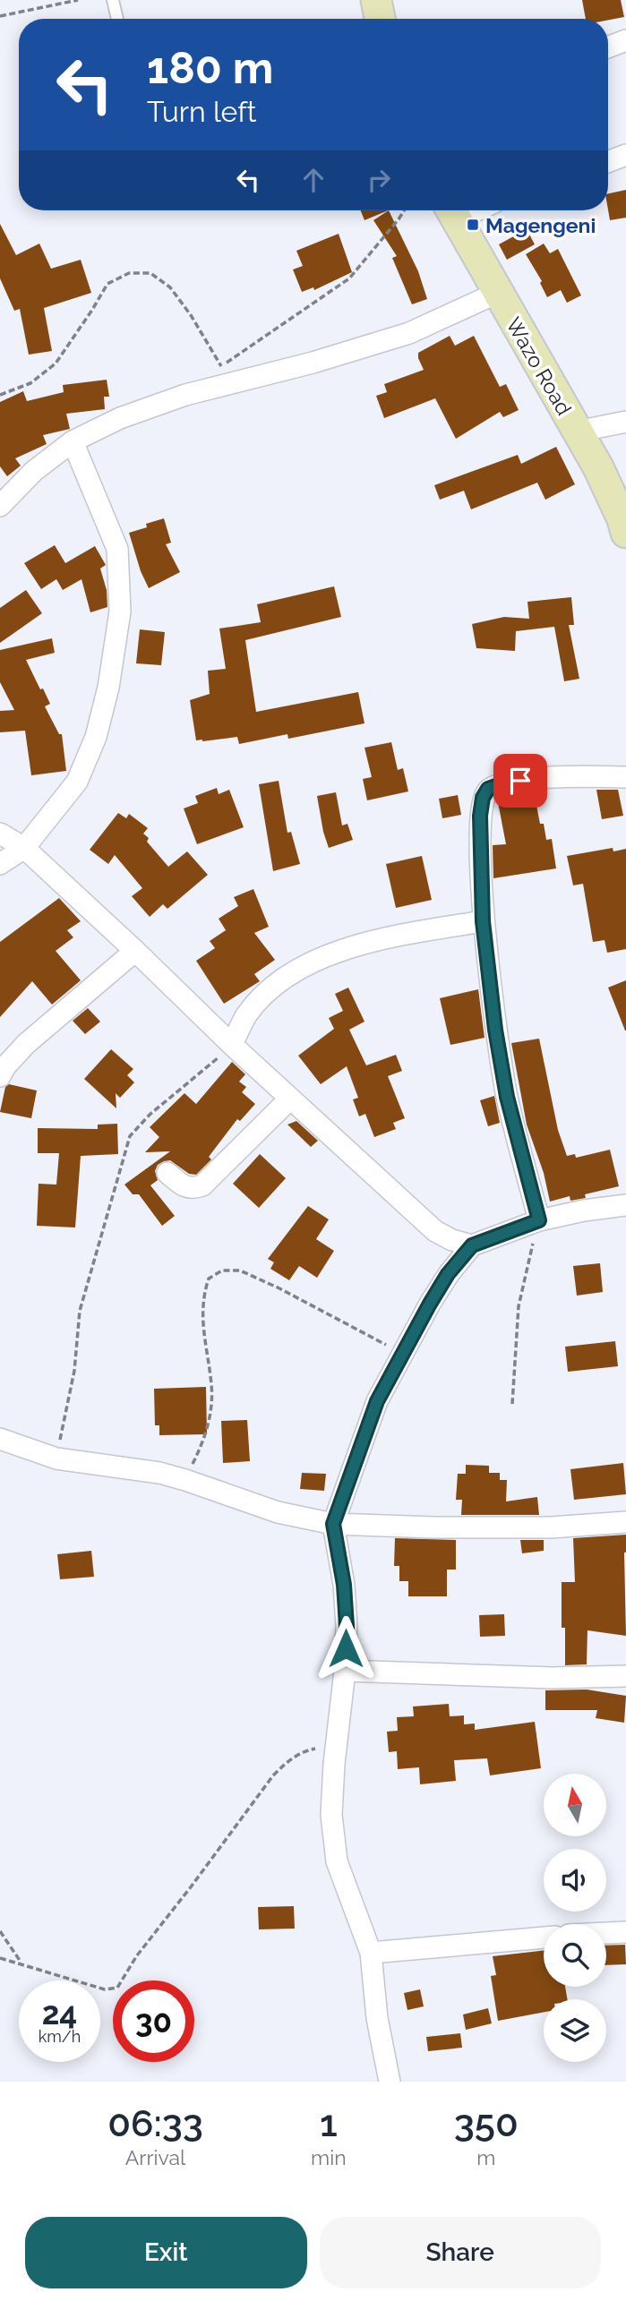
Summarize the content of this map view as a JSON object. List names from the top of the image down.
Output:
{
  "streets": {
    "main road": ["Wazo Road"]
  },
  "places": {
    "transit": ["Magengeni"]
  },
  "north": "top",
  "page": {
    "turn": ["180 m", "Turn left"],
    "speed": "24 km/h",
    "limit": "30",
    "eta": [
      "06:33",
      "Arrival",
      "1",
      "min",
      "350",
      "m"
    ],
    "buttons": ["Exit", "Share"]
  }
}
